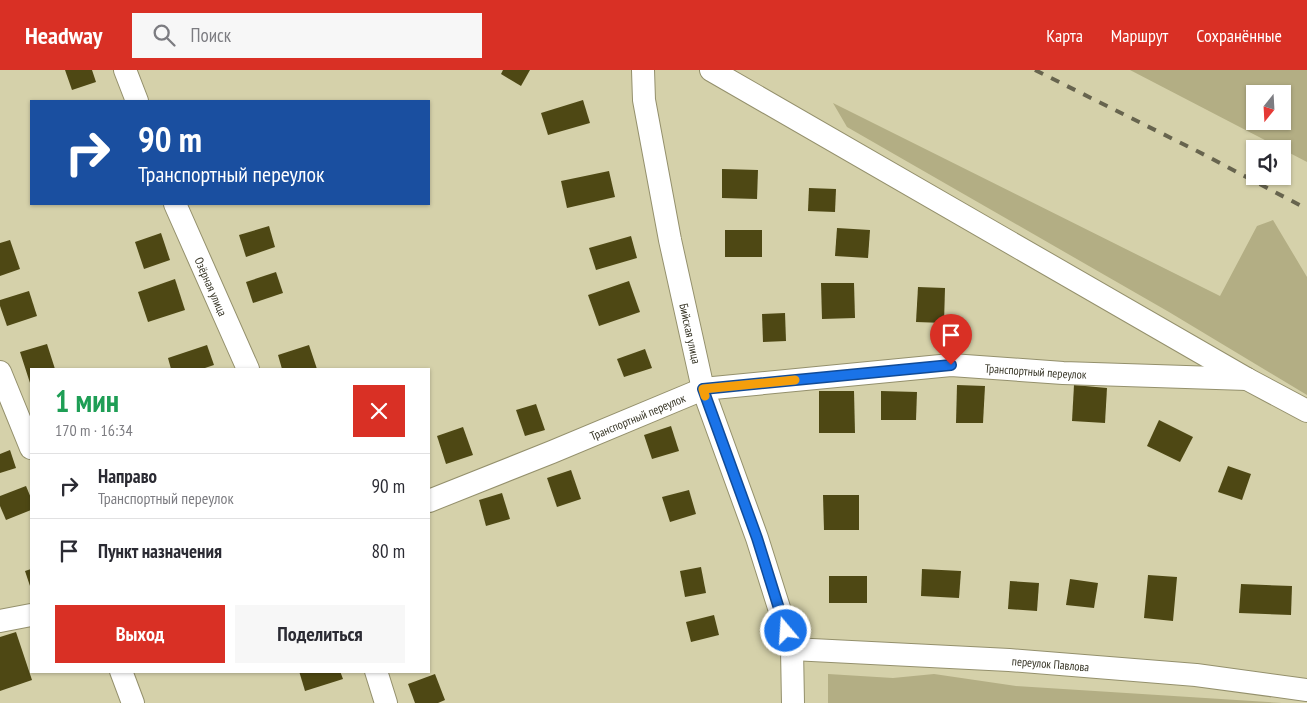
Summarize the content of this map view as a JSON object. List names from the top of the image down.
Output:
{
  "streets": {
    "street": [
      "Озёрная улица",
      "Бийская улица",
      "Транспортный переулок",
      "переулок Павлова"
    ]
  },
  "crossings": [
    ["Бийская улица", "Транспортный переулок"],
    ["Бийская улица", "переулок Павлова"]
  ],
  "north": "bottom",
  "page": {
    "header": "Headway",
    "search": "Поиск",
    "nav": ["Карта", "Маршрут", "Сохранённые"],
    "turn": ["90 m", "Транспортный переулок"],
    "heading": ["1 мин", "170 m · 16:34"],
    "list": [
      {
        "name": "Направо",
        "note": "Транспортный переулок",
        "value": "90 m"
      },
      {
        "name": "Пункт назначения",
        "value": "80 m"
      }
    ],
    "buttons": ["Выход", "Поделиться"]
  }
}
